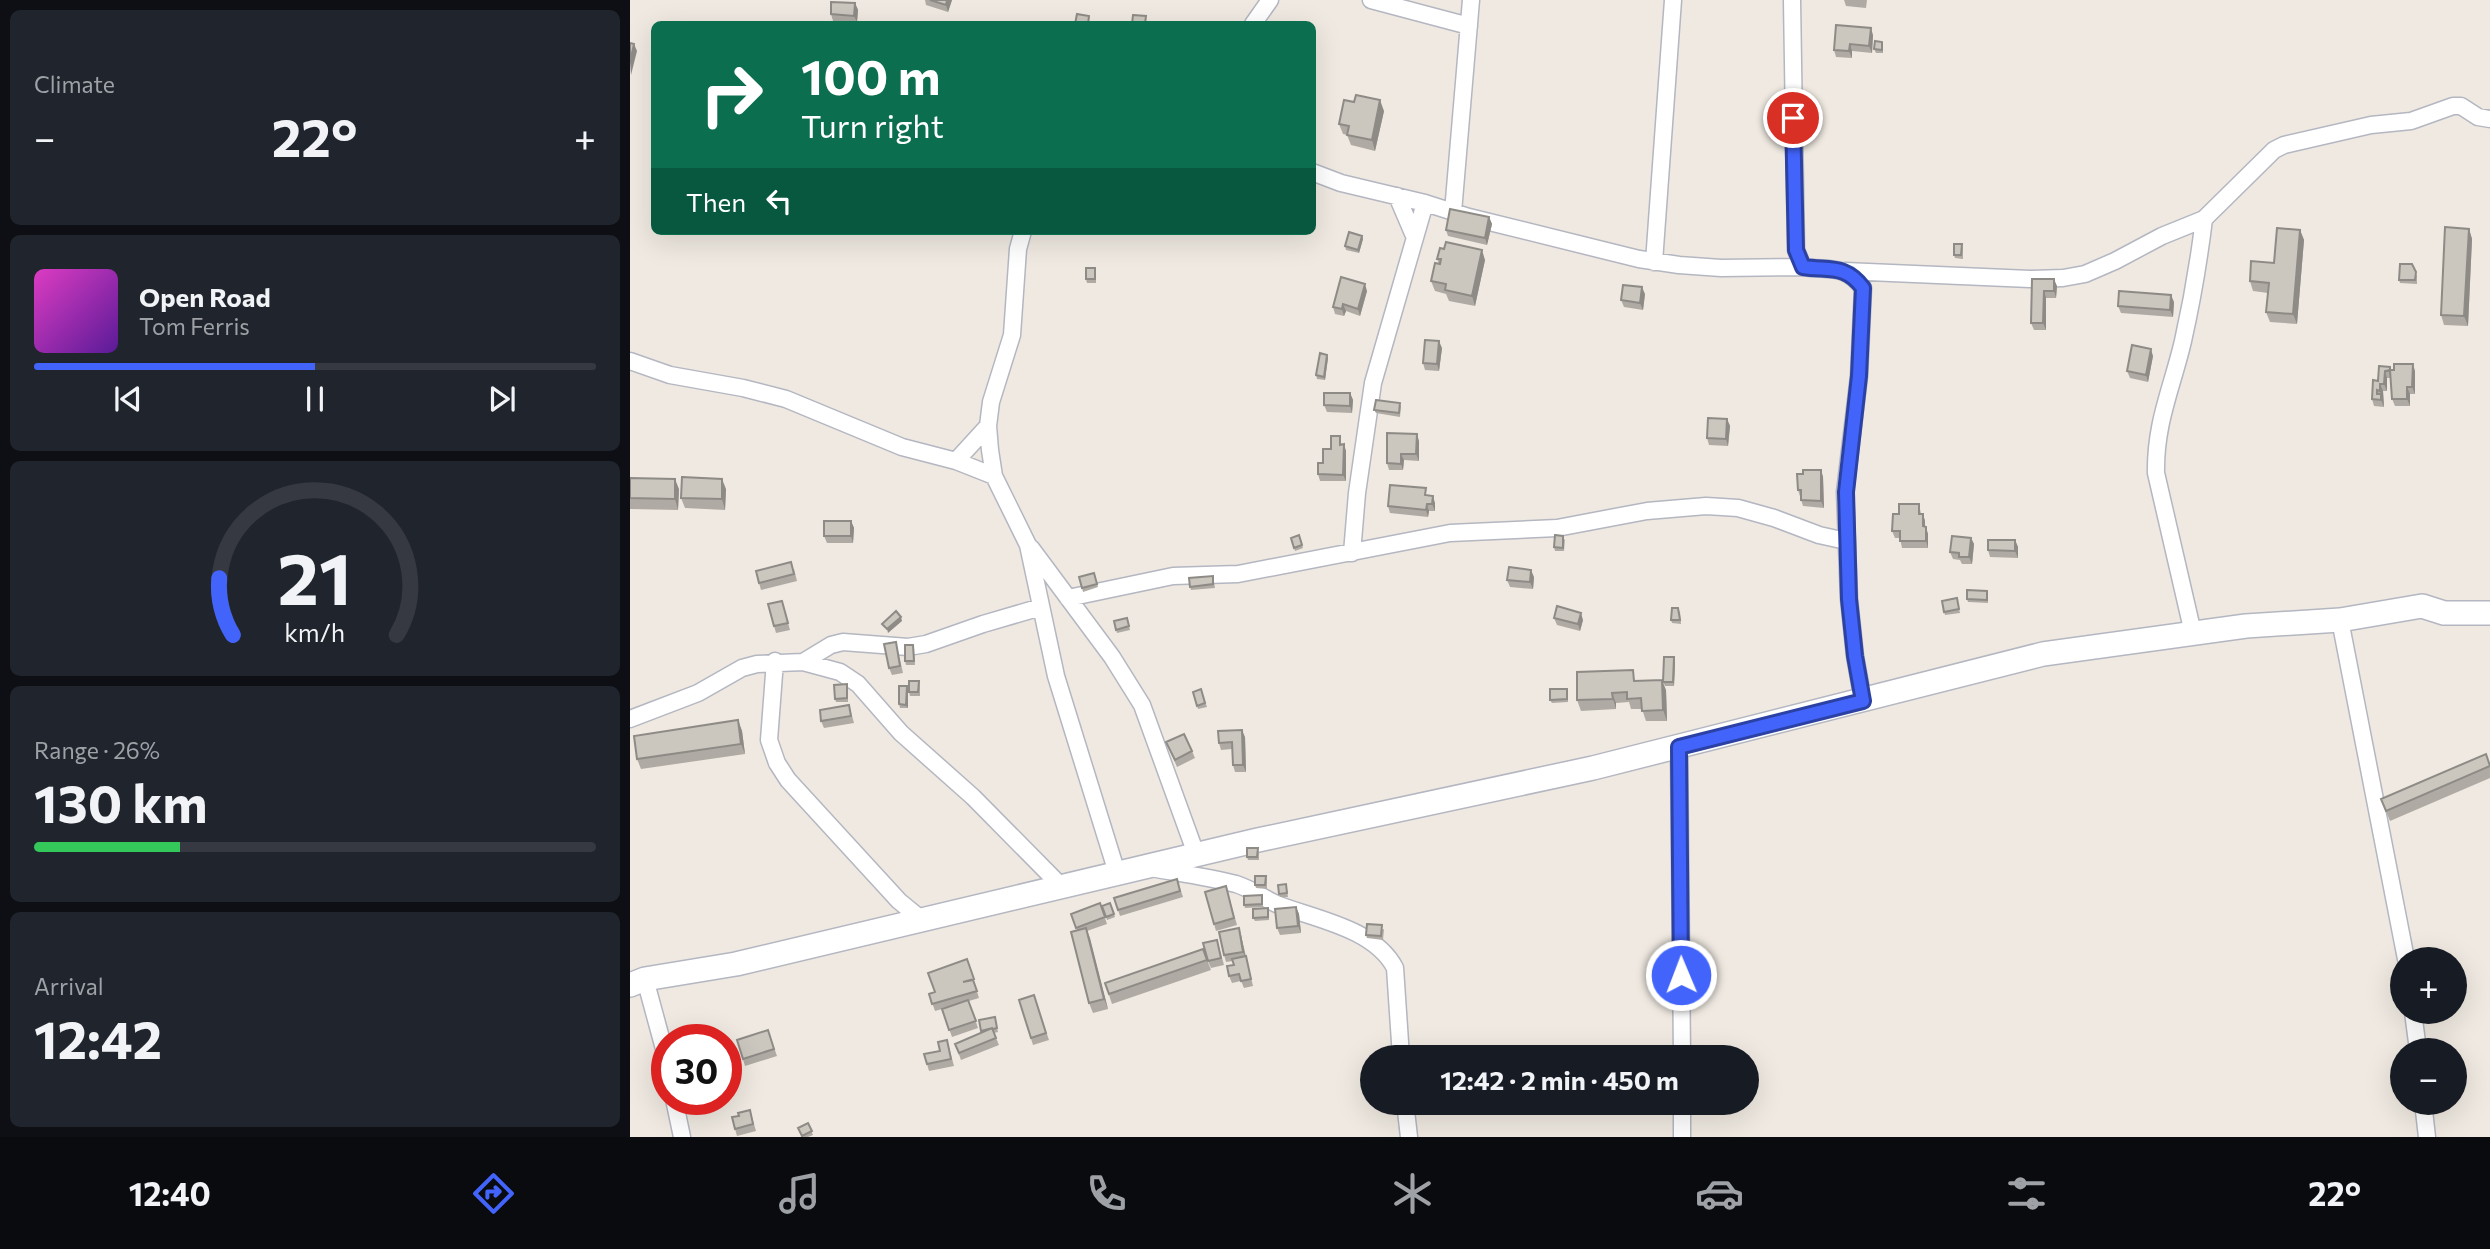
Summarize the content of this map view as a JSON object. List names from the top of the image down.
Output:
{
  "page": {
    "tile": [
      "Climate",
      ["Range · 26%", "130 km"],
      ["Arrival", "12:42"]
    ],
    "turn": ["100 m", "Turn right"],
    "heat": ["−", "22°", "+"],
    "then": "Then",
    "song": ["Open Road", "Tom Ferris"],
    "map_buttons": ["+", "−"],
    "limit": "30",
    "trip": "12:42 · 2 min · 450 m",
    "tabs": ["12:40", "22°"],
    "gauge": ["21", "km/h"]
  }
}
